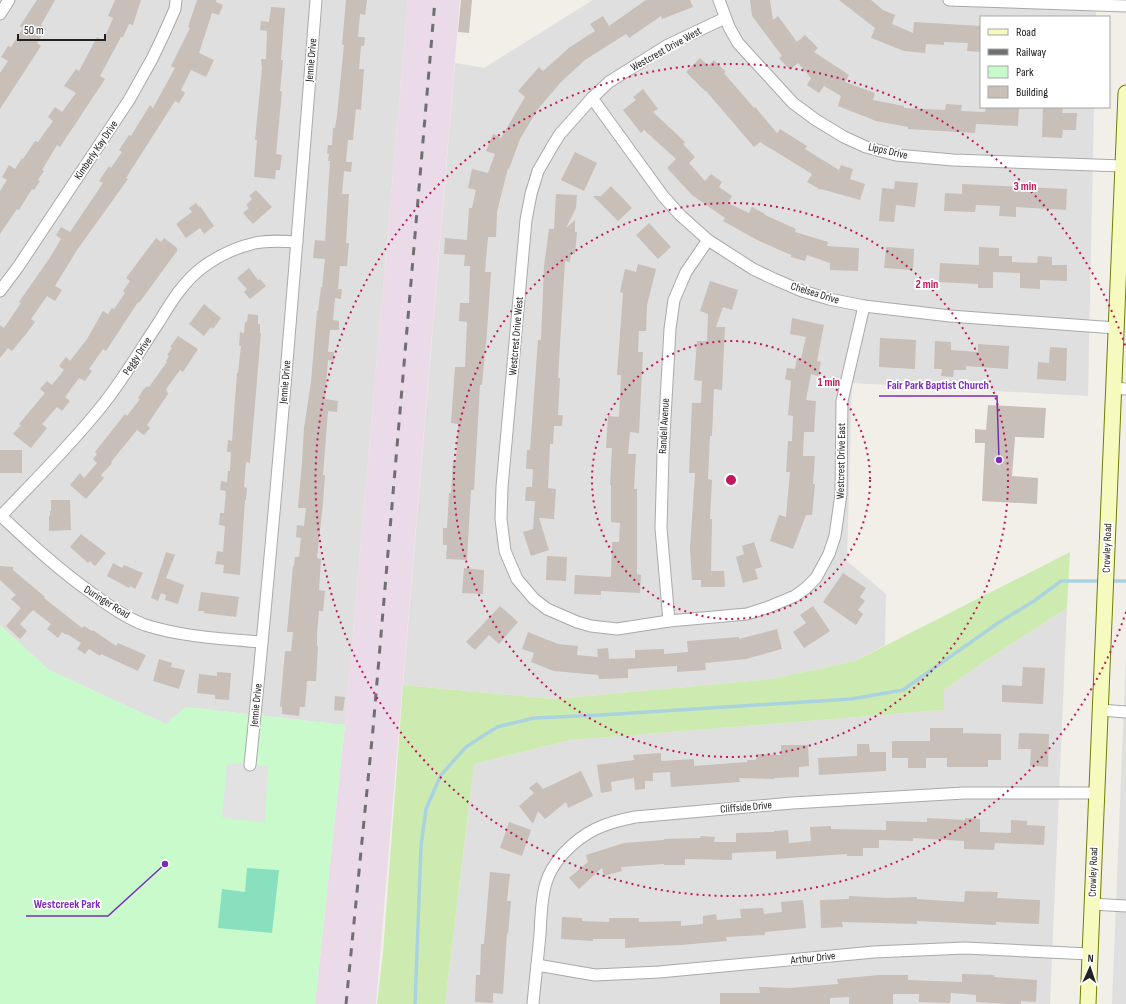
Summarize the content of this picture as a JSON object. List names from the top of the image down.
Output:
{
  "streets": {
    "main road": ["Crowley Road"],
    "street": [
      "Westcrest Drive West",
      "Jennie Drive",
      "Kimberly Kay Drive",
      "Lipps Drive",
      "Chelsea Drive",
      "Peggy Drive",
      "Randell Avenue",
      "Westcrest Drive East",
      "Duringer Road",
      "Cliffside Drive",
      "Arthur Drive"
    ]
  },
  "crossings": [
    ["Westcrest Drive West", "Lipps Drive"],
    ["Westcrest Drive West", "Chelsea Drive"],
    ["Westcrest Drive West", "Randell Avenue"],
    ["Westcrest Drive West", "Westcrest Drive East"],
    ["Jennie Drive", "Peggy Drive"],
    ["Jennie Drive", "Duringer Road"],
    ["Lipps Drive", "Crowley Road"],
    ["Chelsea Drive", "Randell Avenue"],
    ["Chelsea Drive", "Westcrest Drive East"],
    ["Chelsea Drive", "Crowley Road"],
    ["Peggy Drive", "Duringer Road"],
    ["Randell Avenue", "Westcrest Drive East"],
    ["Crowley Road", "Cliffside Drive"],
    ["Crowley Road", "Arthur Drive"],
    ["Cliffside Drive", "Arthur Drive"]
  ],
  "places": ["Fair Park Baptist Church", "Westcreek Park"],
  "legend": [
    "Road",
    "Railway",
    "Park",
    "Building"
  ],
  "scale_bar": "50 m",
  "north": "top",
  "rings": ["3 min", "2 min", "1 min"]
}
